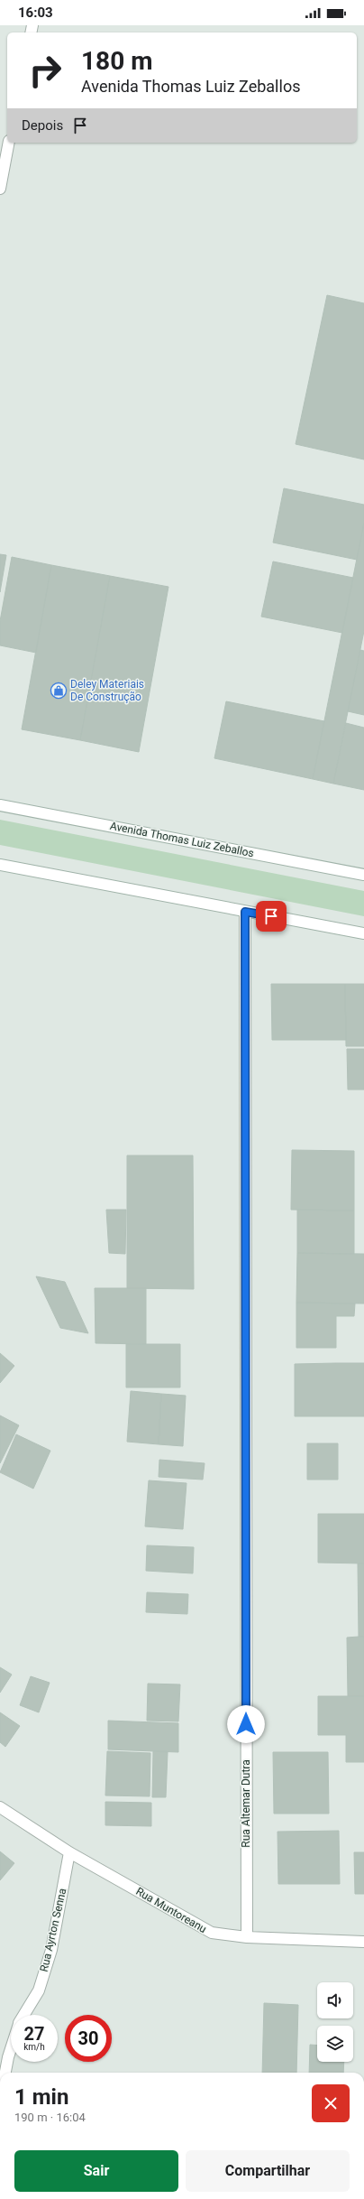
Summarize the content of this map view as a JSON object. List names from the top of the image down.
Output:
{
  "streets": {
    "street": [
      "Avenida Thomas Luiz Zeballos",
      "Rua Altemar Dutra",
      "Rua Muntoreanu",
      "Rua Ayrton Senna"
    ]
  },
  "crossings": [
    ["Rua Altemar Dutra", "Rua Muntoreanu"],
    ["Rua Muntoreanu", "Rua Ayrton Senna"]
  ],
  "places": {
    "shop": ["Deley Materiais De Construção"]
  },
  "page": {
    "status": "16:03",
    "turn": ["180 m", "Avenida Thomas Luiz Zeballos"],
    "then": "Depois",
    "speed": "27 km/h",
    "limit": "30",
    "heading": ["1 min", "190 m · 16:04"],
    "buttons": ["Sair", "Compartilhar"]
  }
}
